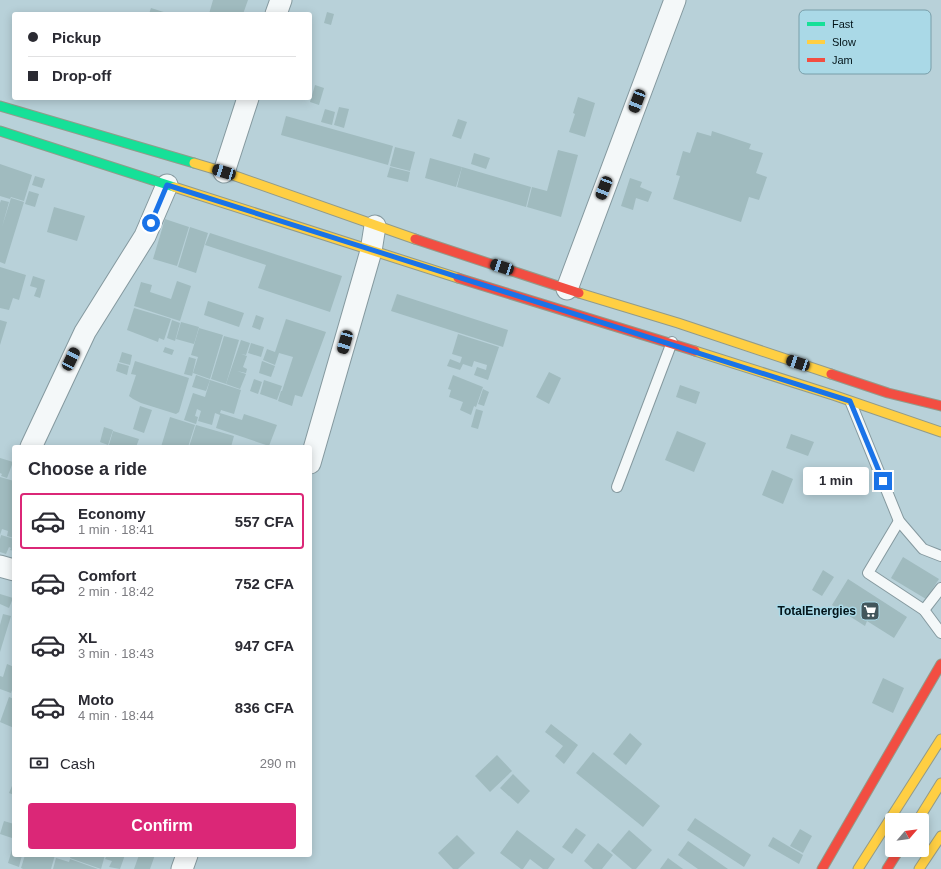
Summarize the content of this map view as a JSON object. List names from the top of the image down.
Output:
{
  "places": {
    "supermarket": ["TotalEnergies"]
  },
  "legend": ["Fast", "Slow", "Jam"],
  "north": "top right",
  "page": {
    "banner": ["Pickup", "Drop-off"],
    "heading": "Choose a ride",
    "bubble": "1 min",
    "list": [
      {
        "name": "Economy",
        "note": "1 min · 18:41",
        "value": "557 CFA"
      },
      {
        "name": "Comfort",
        "note": "2 min · 18:42",
        "value": "752 CFA"
      },
      {
        "name": "XL",
        "note": "3 min · 18:43",
        "value": "947 CFA"
      },
      {
        "name": "Moto",
        "note": "4 min · 18:44",
        "value": "836 CFA"
      }
    ],
    "pay": ["Cash", "290 m"],
    "buttons": "Confirm"
  }
}
